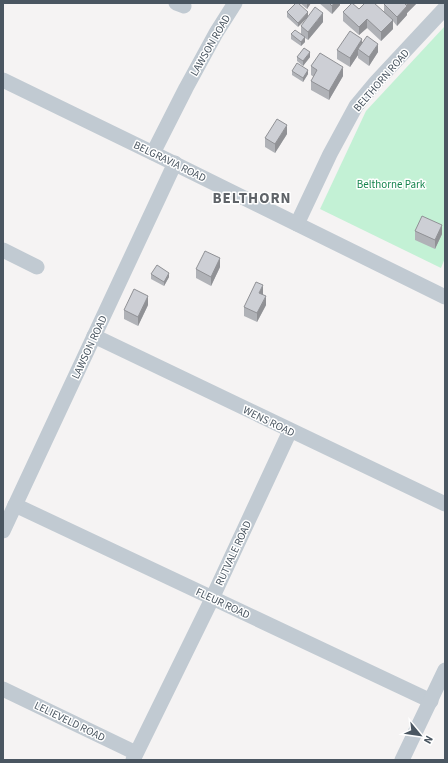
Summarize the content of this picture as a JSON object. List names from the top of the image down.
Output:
{
  "streets": {
    "street": [
      "LAWSON ROAD",
      "BELTHORN ROAD",
      "BELGRAVIA ROAD",
      "WENS ROAD",
      "RUTVALE ROAD",
      "FLEUR ROAD",
      "LELIEVELD ROAD"
    ]
  },
  "crossings": [
    ["LAWSON ROAD", "BELGRAVIA ROAD"],
    ["LAWSON ROAD", "WENS ROAD"],
    ["LAWSON ROAD", "FLEUR ROAD"],
    ["BELTHORN ROAD", "BELGRAVIA ROAD"],
    ["WENS ROAD", "RUTVALE ROAD"],
    ["RUTVALE ROAD", "FLEUR ROAD"],
    ["RUTVALE ROAD", "LELIEVELD ROAD"]
  ],
  "districts": ["BELTHORN"],
  "parks": ["Belthorne Park"],
  "north": "bottom right"
}
